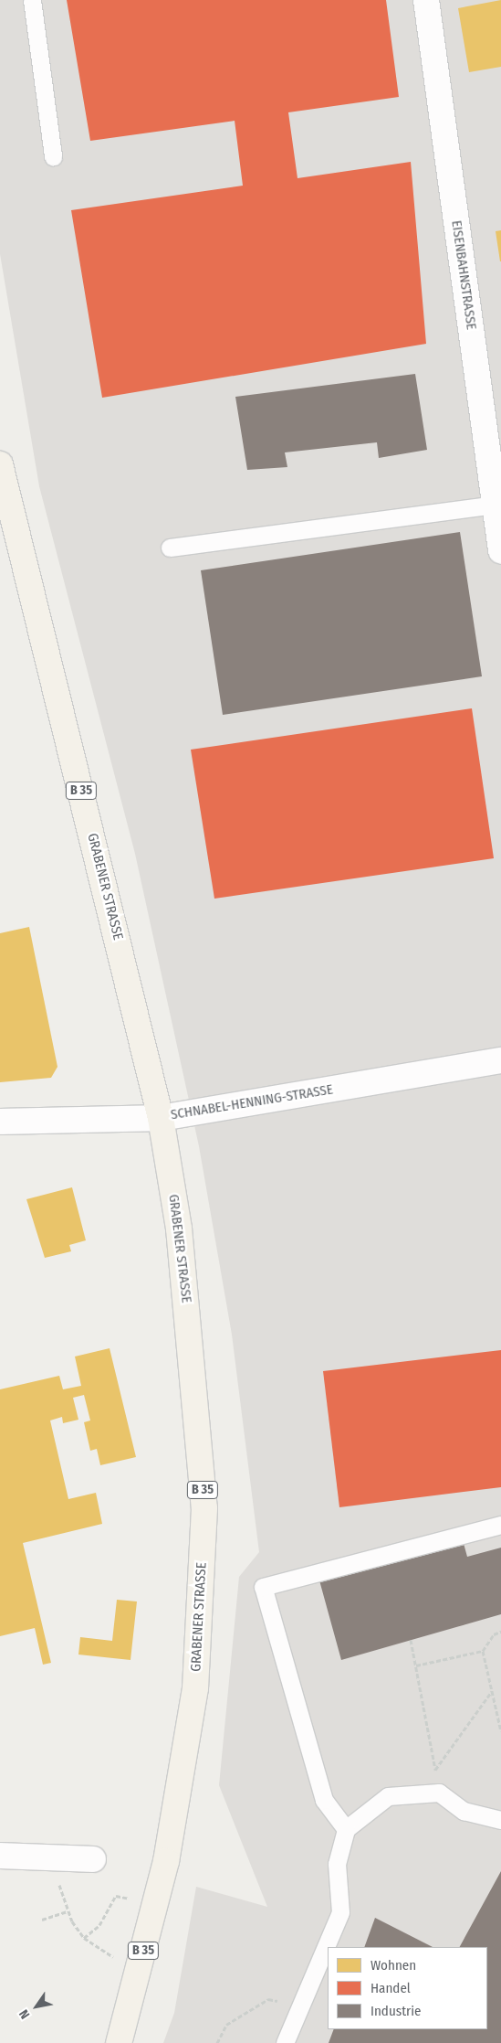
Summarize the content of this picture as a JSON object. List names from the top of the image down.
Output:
{
  "streets": {
    "main road": ["B 35", "GRABENER STRASSE"],
    "street": ["EISENBAHNSTRASSE", "SCHNABEL-HENNING-STRASSE"]
  },
  "crossings": [
    ["GRABENER STRASSE", "SCHNABEL-HENNING-STRASSE"]
  ],
  "legend": ["Wohnen", "Handel", "Industrie"],
  "north": "bottom left"
}
